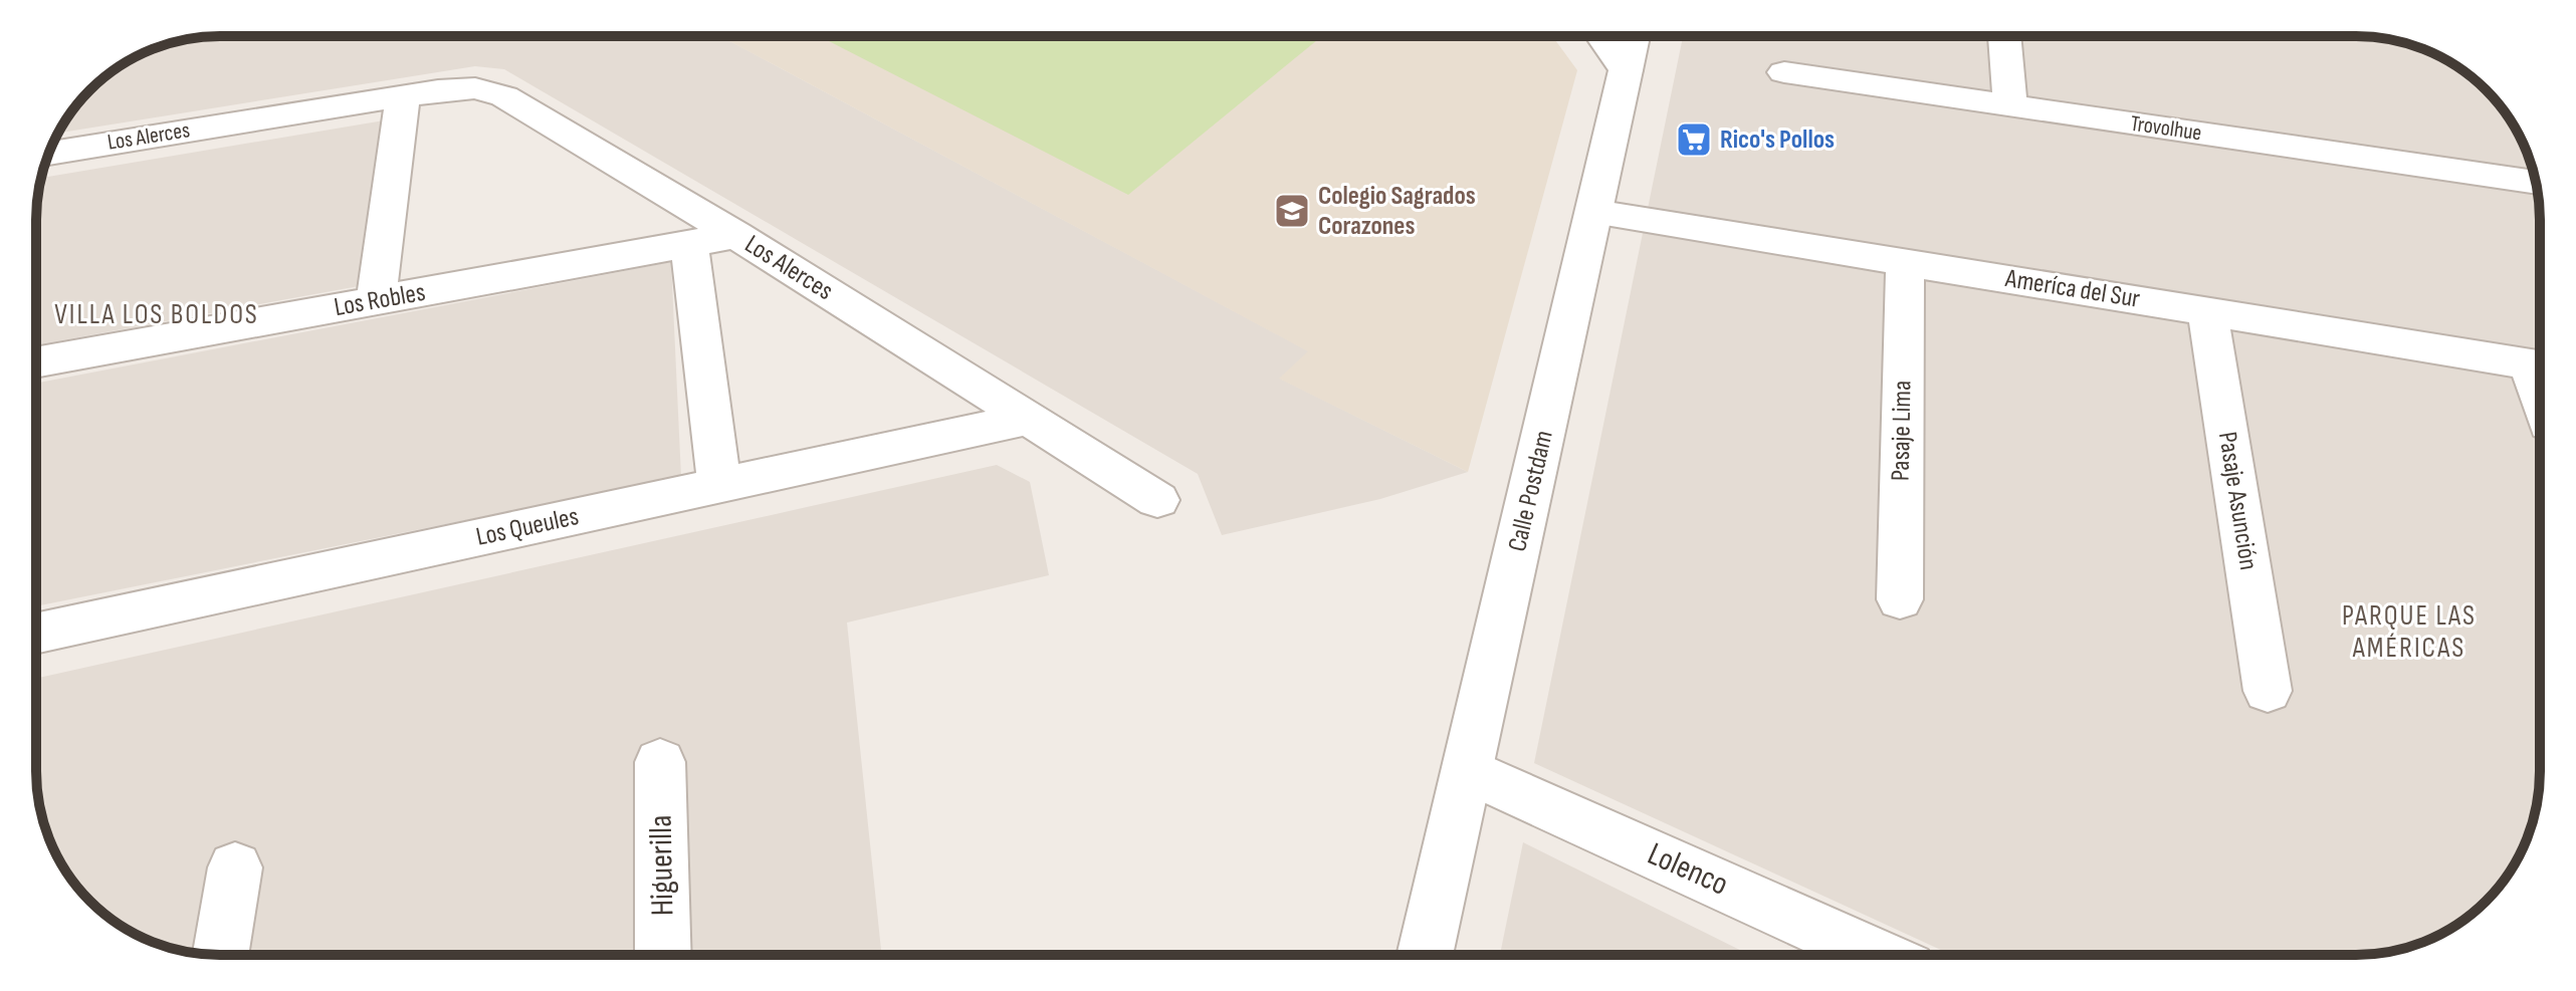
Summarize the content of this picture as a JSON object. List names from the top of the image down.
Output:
{
  "streets": {
    "street": [
      "Trovolhue",
      "Los Alerces",
      "Ameríca del Sur",
      "Los Robles",
      "Pasaje Lima",
      "Calle Postdam",
      "Pasaje Asunción",
      "Los Queules",
      "Higuerilla",
      "Lolenco"
    ]
  },
  "crossings": [
    ["Los Alerces", "Los Robles"],
    ["Los Alerces", "Los Queules"],
    ["Ameríca del Sur", "Pasaje Lima"],
    ["Ameríca del Sur", "Calle Postdam"],
    ["Ameríca del Sur", "Pasaje Asunción"],
    ["Calle Postdam", "Lolenco"]
  ],
  "districts": ["VILLA LOS BOLDOS", "PARQUE LAS AMÉRICAS"],
  "places": {
    "supermarket": ["Rico's Pollos"],
    "school or university": ["Colegio Sagrados Corazones"]
  }
}
